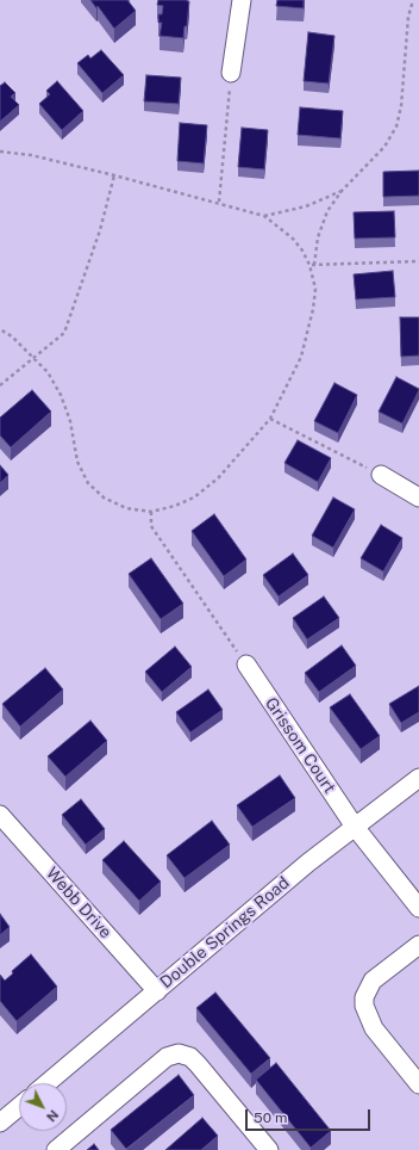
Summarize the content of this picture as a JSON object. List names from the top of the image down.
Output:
{
  "streets": {
    "street": ["Grissom Court", "Webb Drive", "Double Springs Road"]
  },
  "crossings": [
    ["Grissom Court", "Double Springs Road"],
    ["Webb Drive", "Double Springs Road"]
  ],
  "scale_bar": "50 m",
  "north": "bottom right"
}
